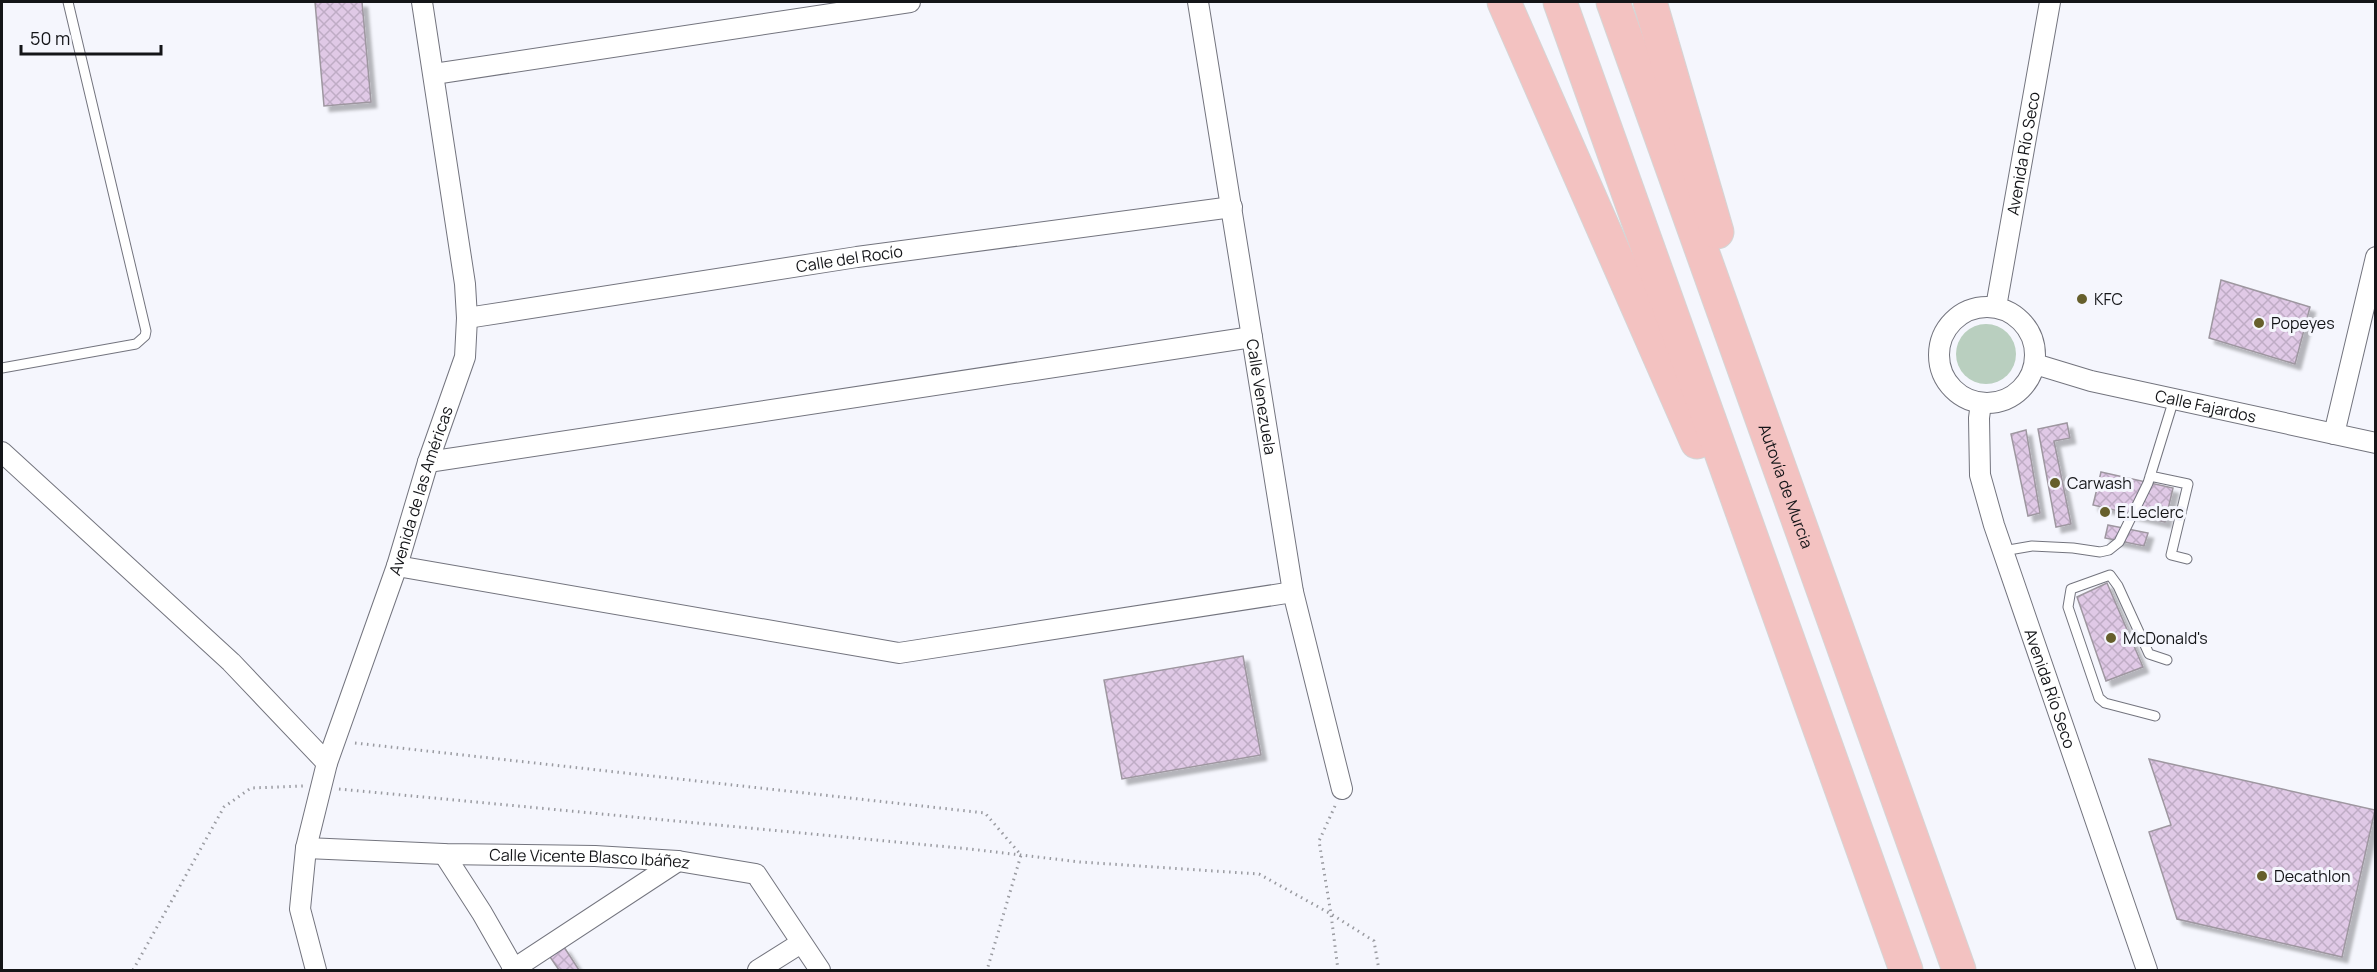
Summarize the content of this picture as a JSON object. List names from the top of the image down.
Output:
{
  "streets": {
    "highway": ["Autovía de Murcia"],
    "street": [
      "Avenida Río Seco",
      "Calle del Rocío",
      "Calle Venezuela",
      "Calle Fajardos",
      "Avenida de las Américas",
      "Calle Vicente Blasco Ibáñez"
    ]
  },
  "crossings": [
    ["Avenida Río Seco", "Calle Fajardos"],
    ["Calle del Rocío", "Calle Venezuela"],
    ["Calle del Rocío", "Avenida de las Américas"],
    ["Avenida de las Américas", "Calle Vicente Blasco Ibáñez"]
  ],
  "places": [
    "KFC",
    "Popeyes",
    "Carwash",
    "E.Leclerc",
    "McDonald's",
    "Decathlon"
  ],
  "scale_bar": "50 m"
}
